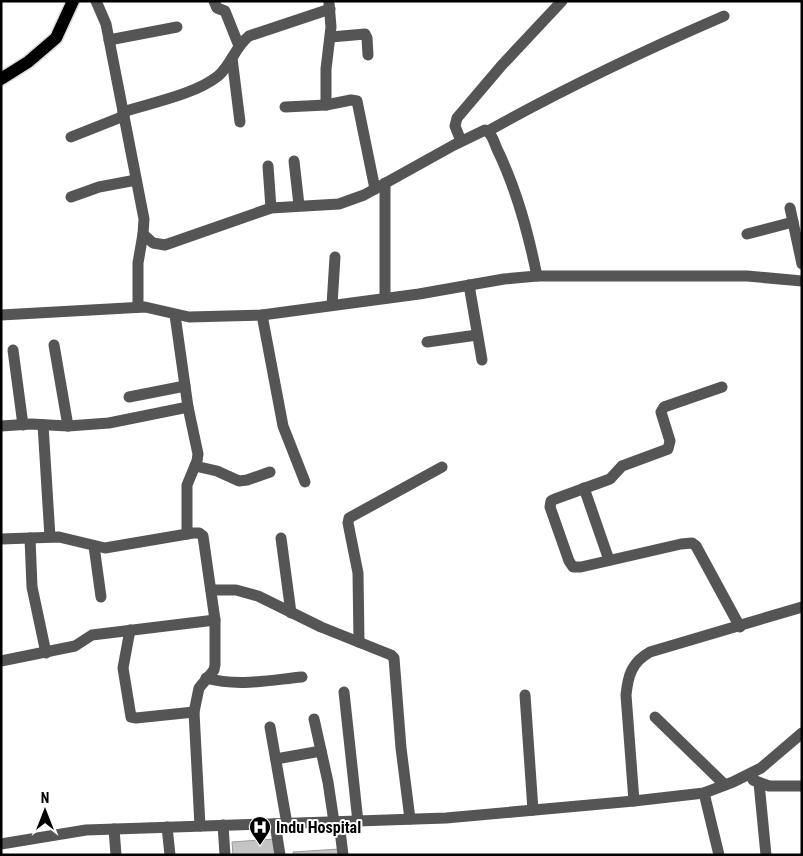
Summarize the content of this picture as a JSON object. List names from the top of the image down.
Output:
{
  "places": {
    "hospital": ["Indu Hospital"]
  },
  "north": "top"
}
